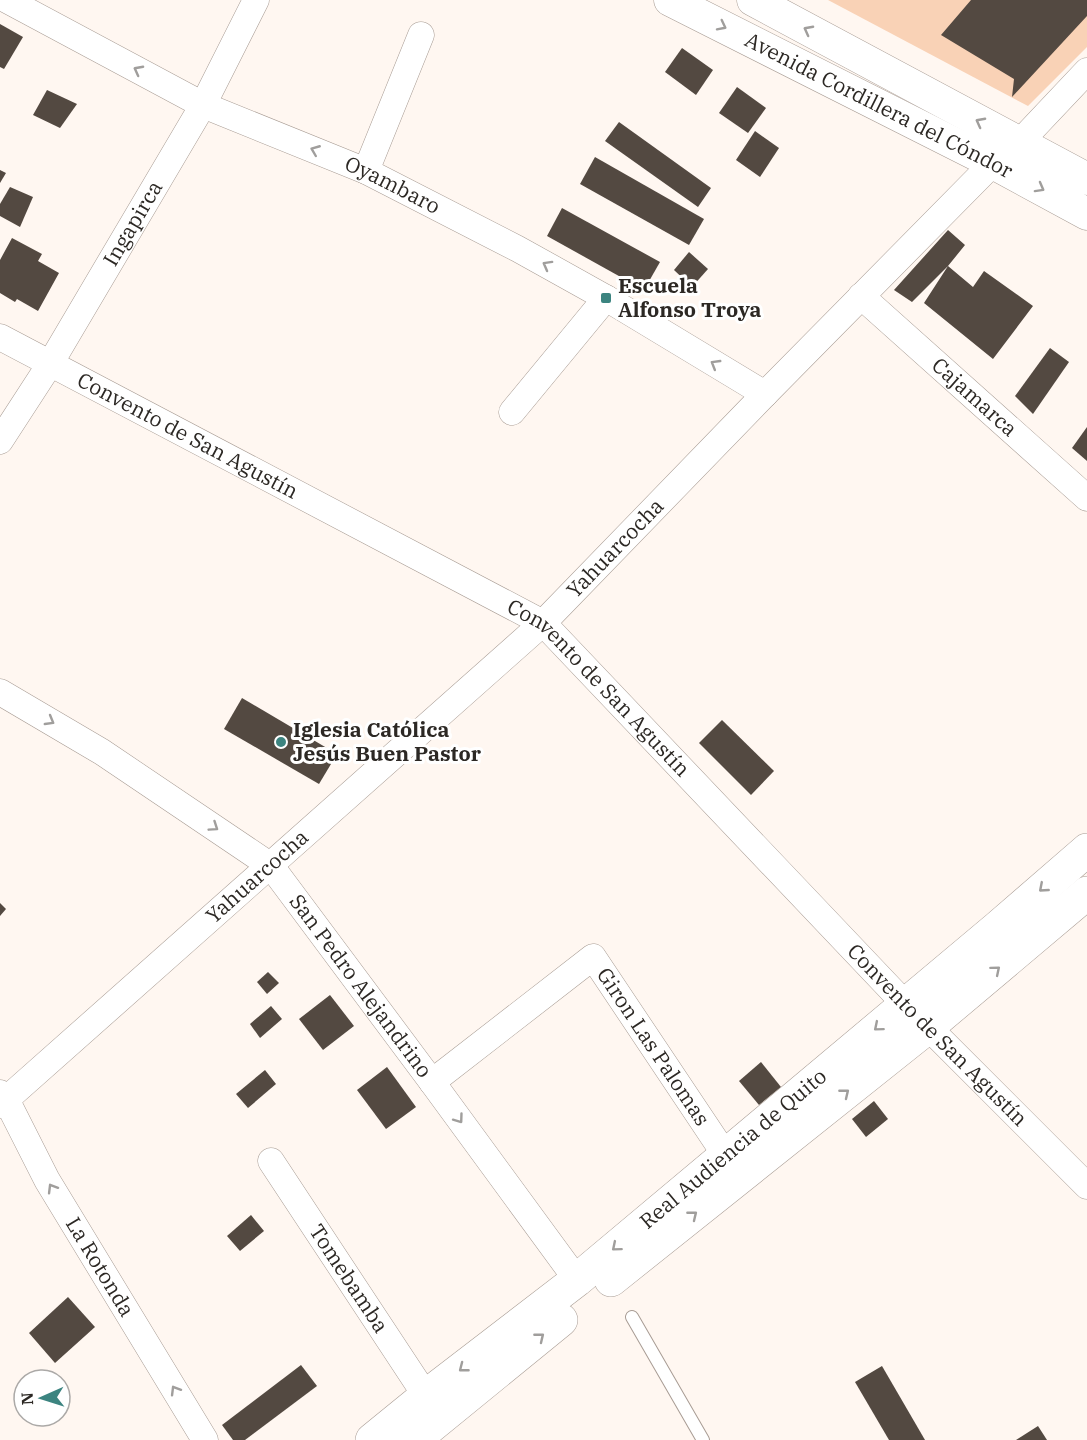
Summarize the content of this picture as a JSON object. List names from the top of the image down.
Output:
{
  "streets": {
    "main road": ["Real Audiencia de Quito"],
    "street": [
      "Avenida Cordillera del Cóndor",
      "Oyambaro",
      "Ingapirca",
      "Cajamarca",
      "Convento de San Agustín",
      "Yahuarcocha",
      "San Pedro Alejandrino",
      "Giron Las Palomas",
      "La Rotonda",
      "Tomebamba"
    ]
  },
  "crossings": [
    ["Avenida Cordillera del Cóndor", "Yahuarcocha"],
    ["Oyambaro", "Ingapirca"],
    ["Oyambaro", "Yahuarcocha"],
    ["Ingapirca", "Convento de San Agustín"],
    ["Cajamarca", "Yahuarcocha"],
    ["Convento de San Agustín", "Yahuarcocha"],
    ["Convento de San Agustín", "Real Audiencia de Quito"],
    ["Yahuarcocha", "San Pedro Alejandrino"],
    ["Yahuarcocha", "La Rotonda"],
    ["San Pedro Alejandrino", "Giron Las Palomas"],
    ["San Pedro Alejandrino", "Real Audiencia de Quito"],
    ["Giron Las Palomas", "Real Audiencia de Quito"],
    ["Real Audiencia de Quito", "Tomebamba"]
  ],
  "one_way": ["Oyambaro", "San Pedro Alejandrino", "La Rotonda"],
  "places": {
    "transit": ["Escuela Alfonso Troya"],
    "other": ["Iglesia Católica Jesús Buen Pastor"]
  },
  "north": "left"
}
